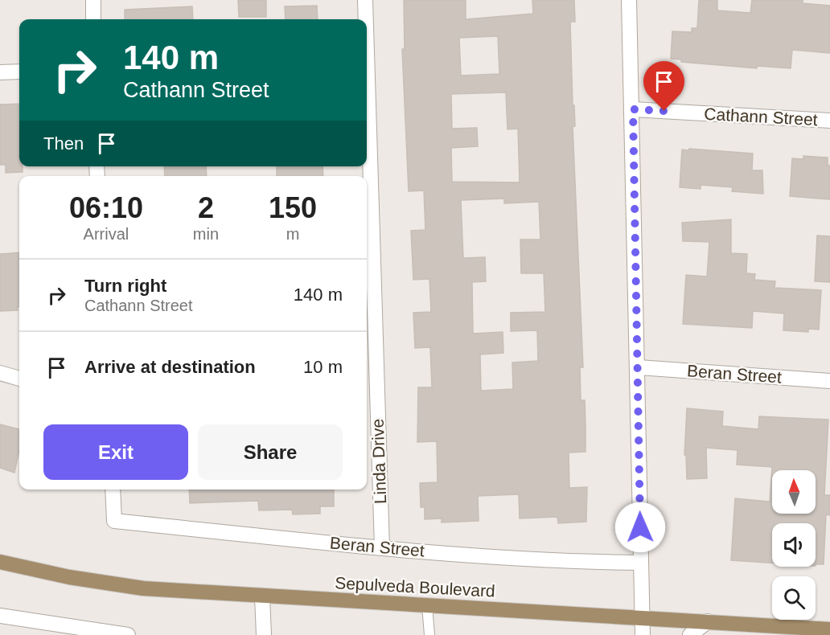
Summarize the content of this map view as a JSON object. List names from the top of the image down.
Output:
{
  "streets": {
    "main road": ["Sepulveda Boulevard"],
    "street": ["Cathann Street", "Beran Street", "Linda Drive"]
  },
  "crossings": [
    ["Beran Street", "Linda Drive"]
  ],
  "north": "top",
  "page": {
    "turn": ["140 m", "Cathann Street"],
    "then": "Then",
    "eta": [
      "06:10",
      "Arrival",
      "2",
      "min",
      "150",
      "m"
    ],
    "list": [
      {
        "name": "Turn right",
        "note": "Cathann Street",
        "value": "140 m"
      },
      {
        "name": "Arrive at destination",
        "value": "10 m"
      }
    ],
    "buttons": ["Exit", "Share"]
  }
}
